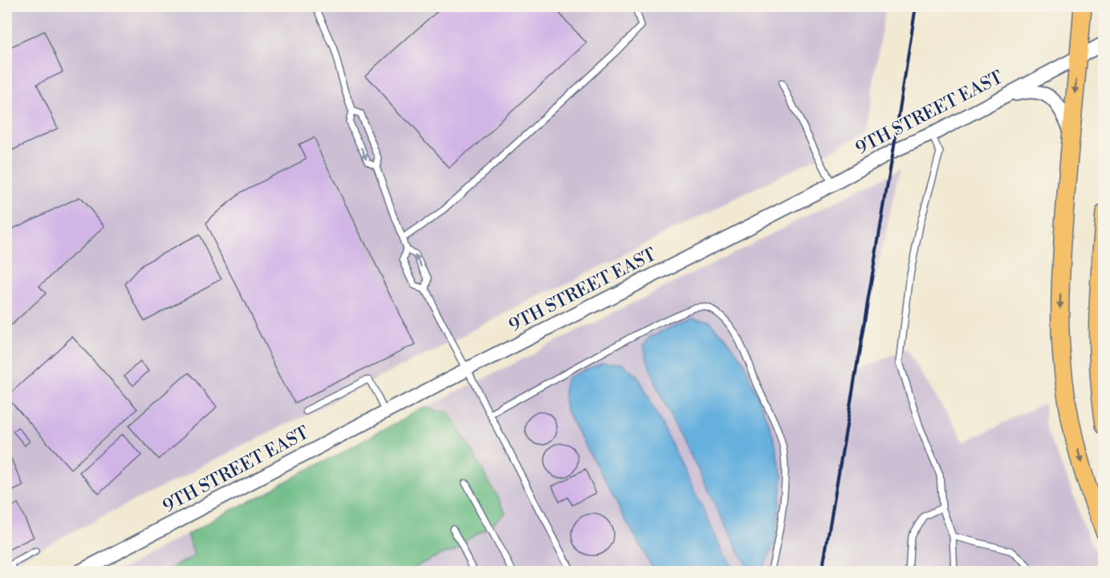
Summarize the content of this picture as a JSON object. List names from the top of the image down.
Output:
{
  "streets": {
    "street": ["9TH STREET EAST"]
  }
}
